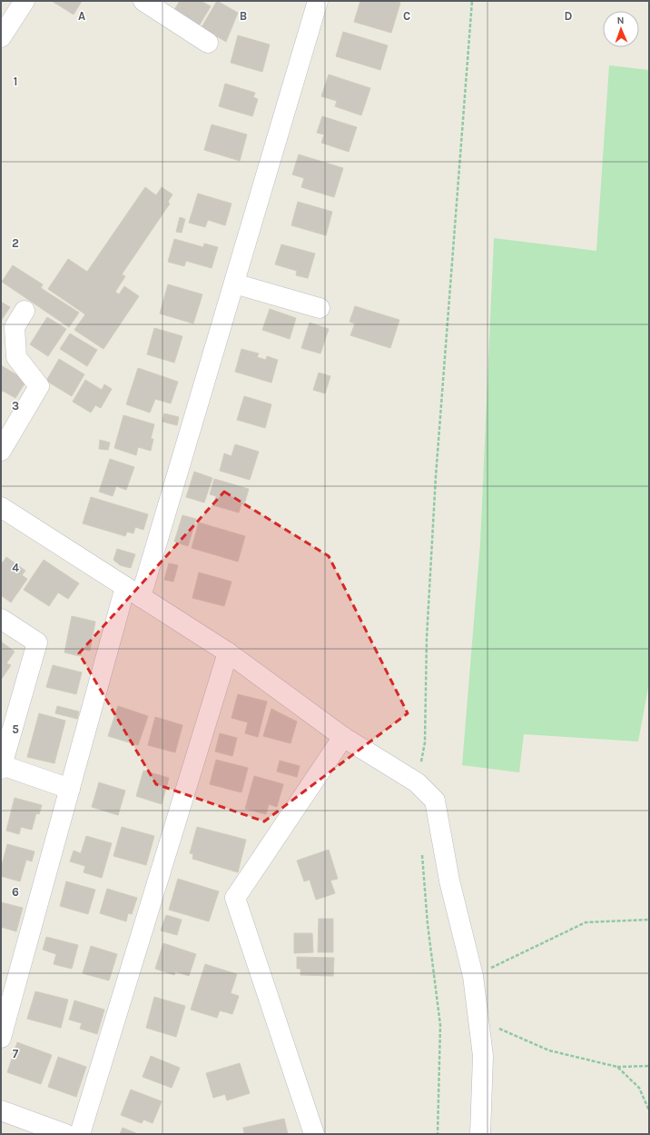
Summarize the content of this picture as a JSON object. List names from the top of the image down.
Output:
{
  "north": "top",
  "grid": {
    "columns": [
      "A",
      "B",
      "C",
      "D"
    ],
    "rows": [
      "1",
      "2",
      "3",
      "4",
      "5",
      "6",
      "7"
    ]
  }
}
